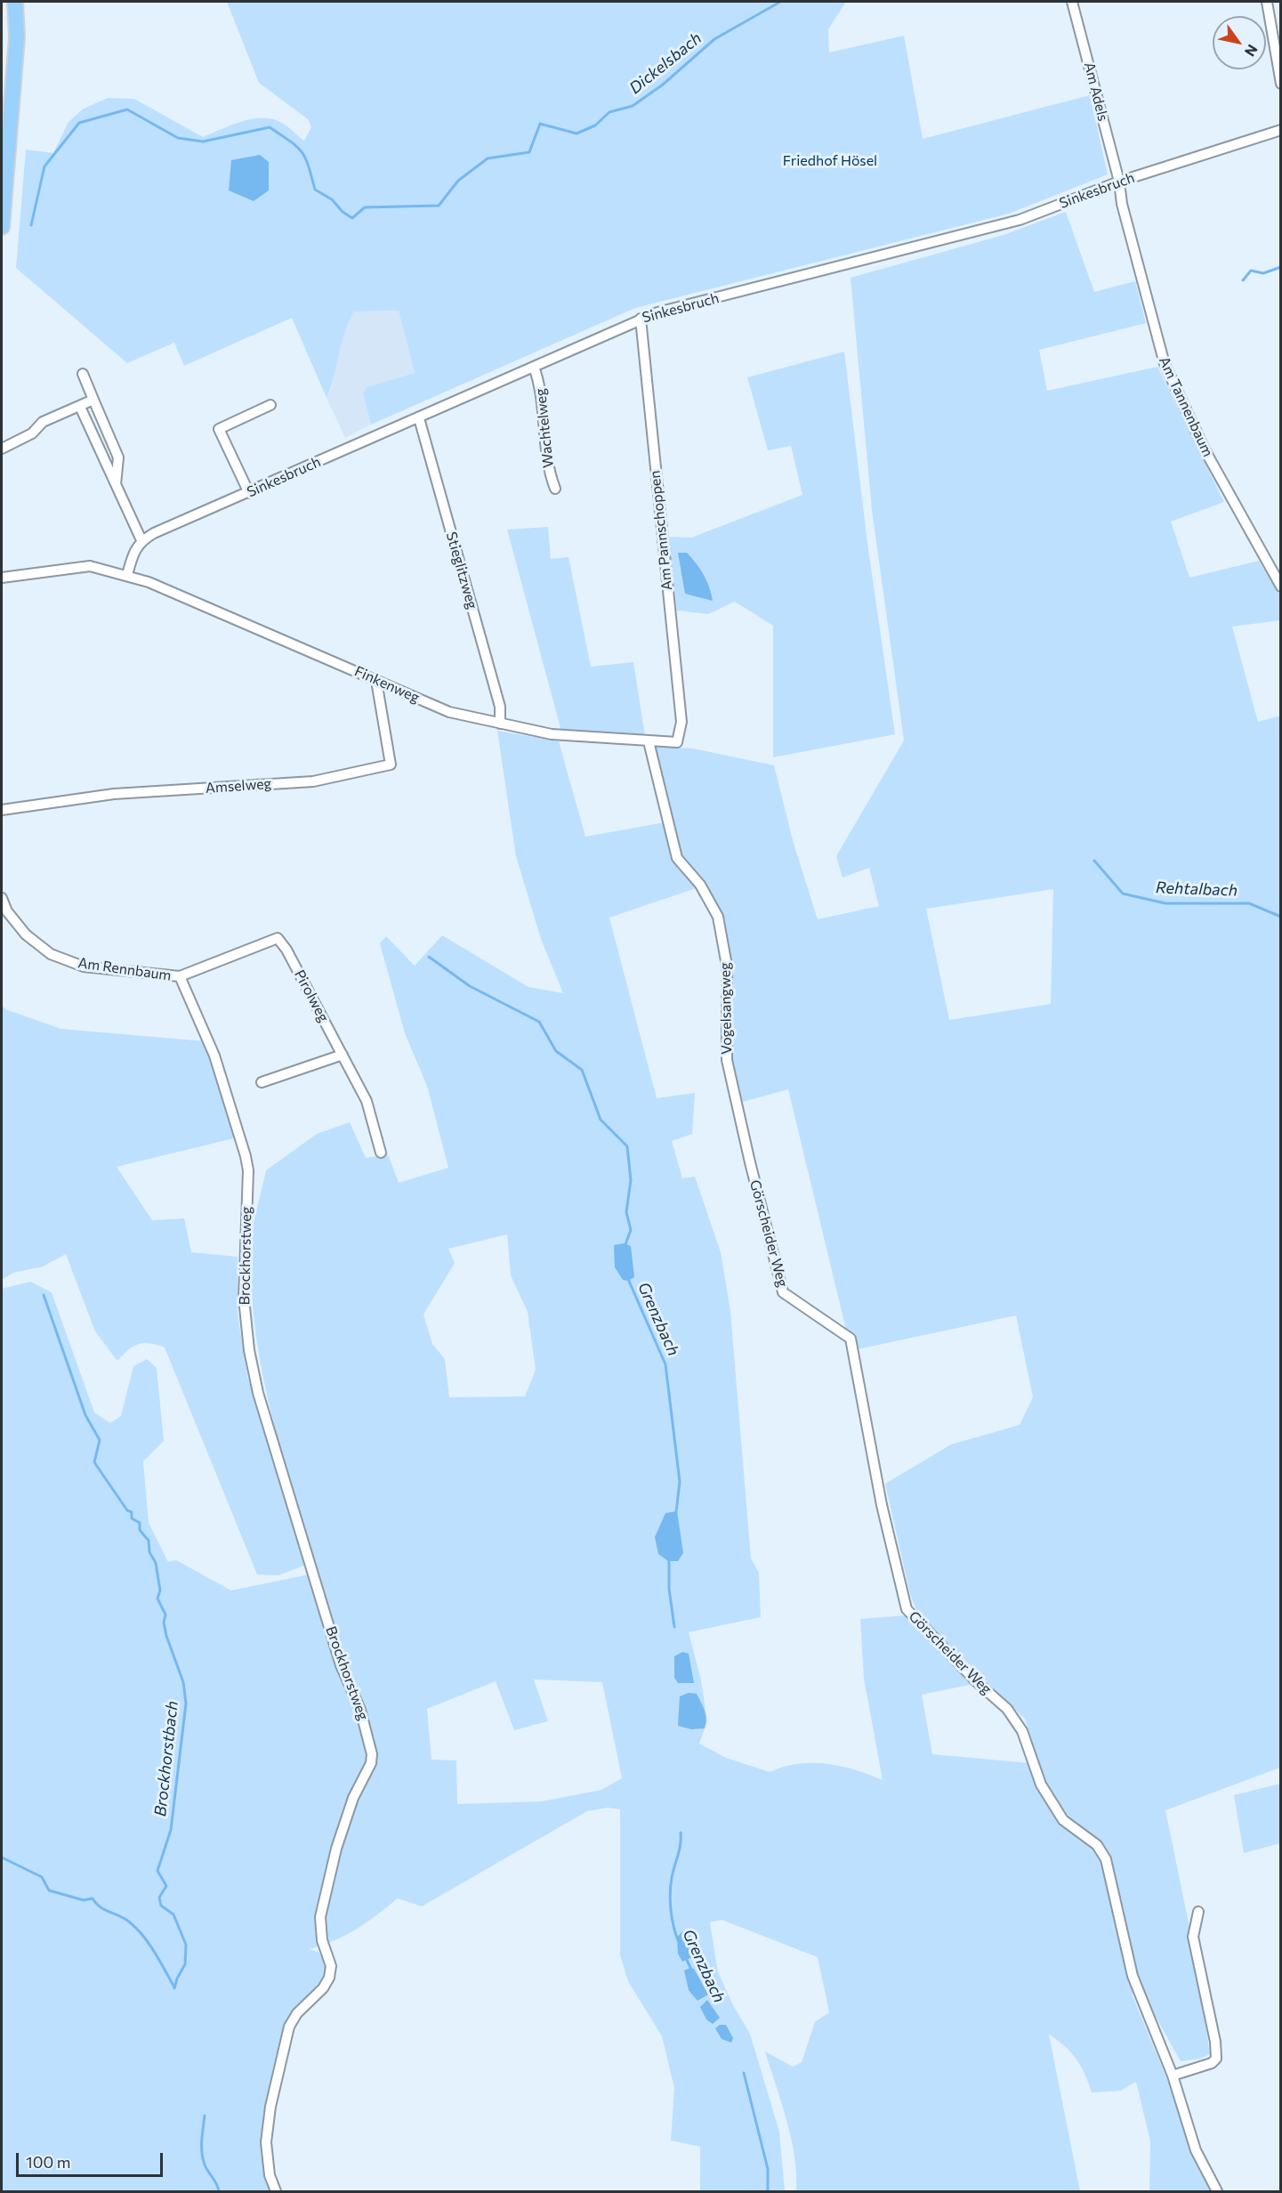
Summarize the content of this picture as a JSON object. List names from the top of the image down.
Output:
{
  "streets": {
    "street": [
      "Am Adels",
      "Sinkesbruch",
      "Am Tannenbaum",
      "Wachtelweg",
      "Am Pannschoppen",
      "Stieglitzweg",
      "Finkenweg",
      "Amselweg",
      "Am Rennbaum",
      "Pirolweg",
      "Vogelsangweg",
      "Görscheider Weg",
      "Brockhorstweg"
    ]
  },
  "crossings": [
    ["Am Adels", "Sinkesbruch"],
    ["Am Adels", "Am Tannenbaum"],
    ["Sinkesbruch", "Am Tannenbaum"],
    ["Sinkesbruch", "Wachtelweg"],
    ["Sinkesbruch", "Am Pannschoppen"],
    ["Sinkesbruch", "Stieglitzweg"],
    ["Am Pannschoppen", "Finkenweg"],
    ["Stieglitzweg", "Finkenweg"],
    ["Finkenweg", "Amselweg"],
    ["Finkenweg", "Vogelsangweg"],
    ["Am Rennbaum", "Pirolweg"],
    ["Am Rennbaum", "Brockhorstweg"],
    ["Vogelsangweg", "Görscheider Weg"]
  ],
  "water": [
    "Dickelsbach",
    "Rehtalbach",
    "Grenzbach",
    "Brockhorstbach"
  ],
  "parks": ["Friedhof Hösel"],
  "scale_bar": "100 m",
  "north": "bottom right"
}
